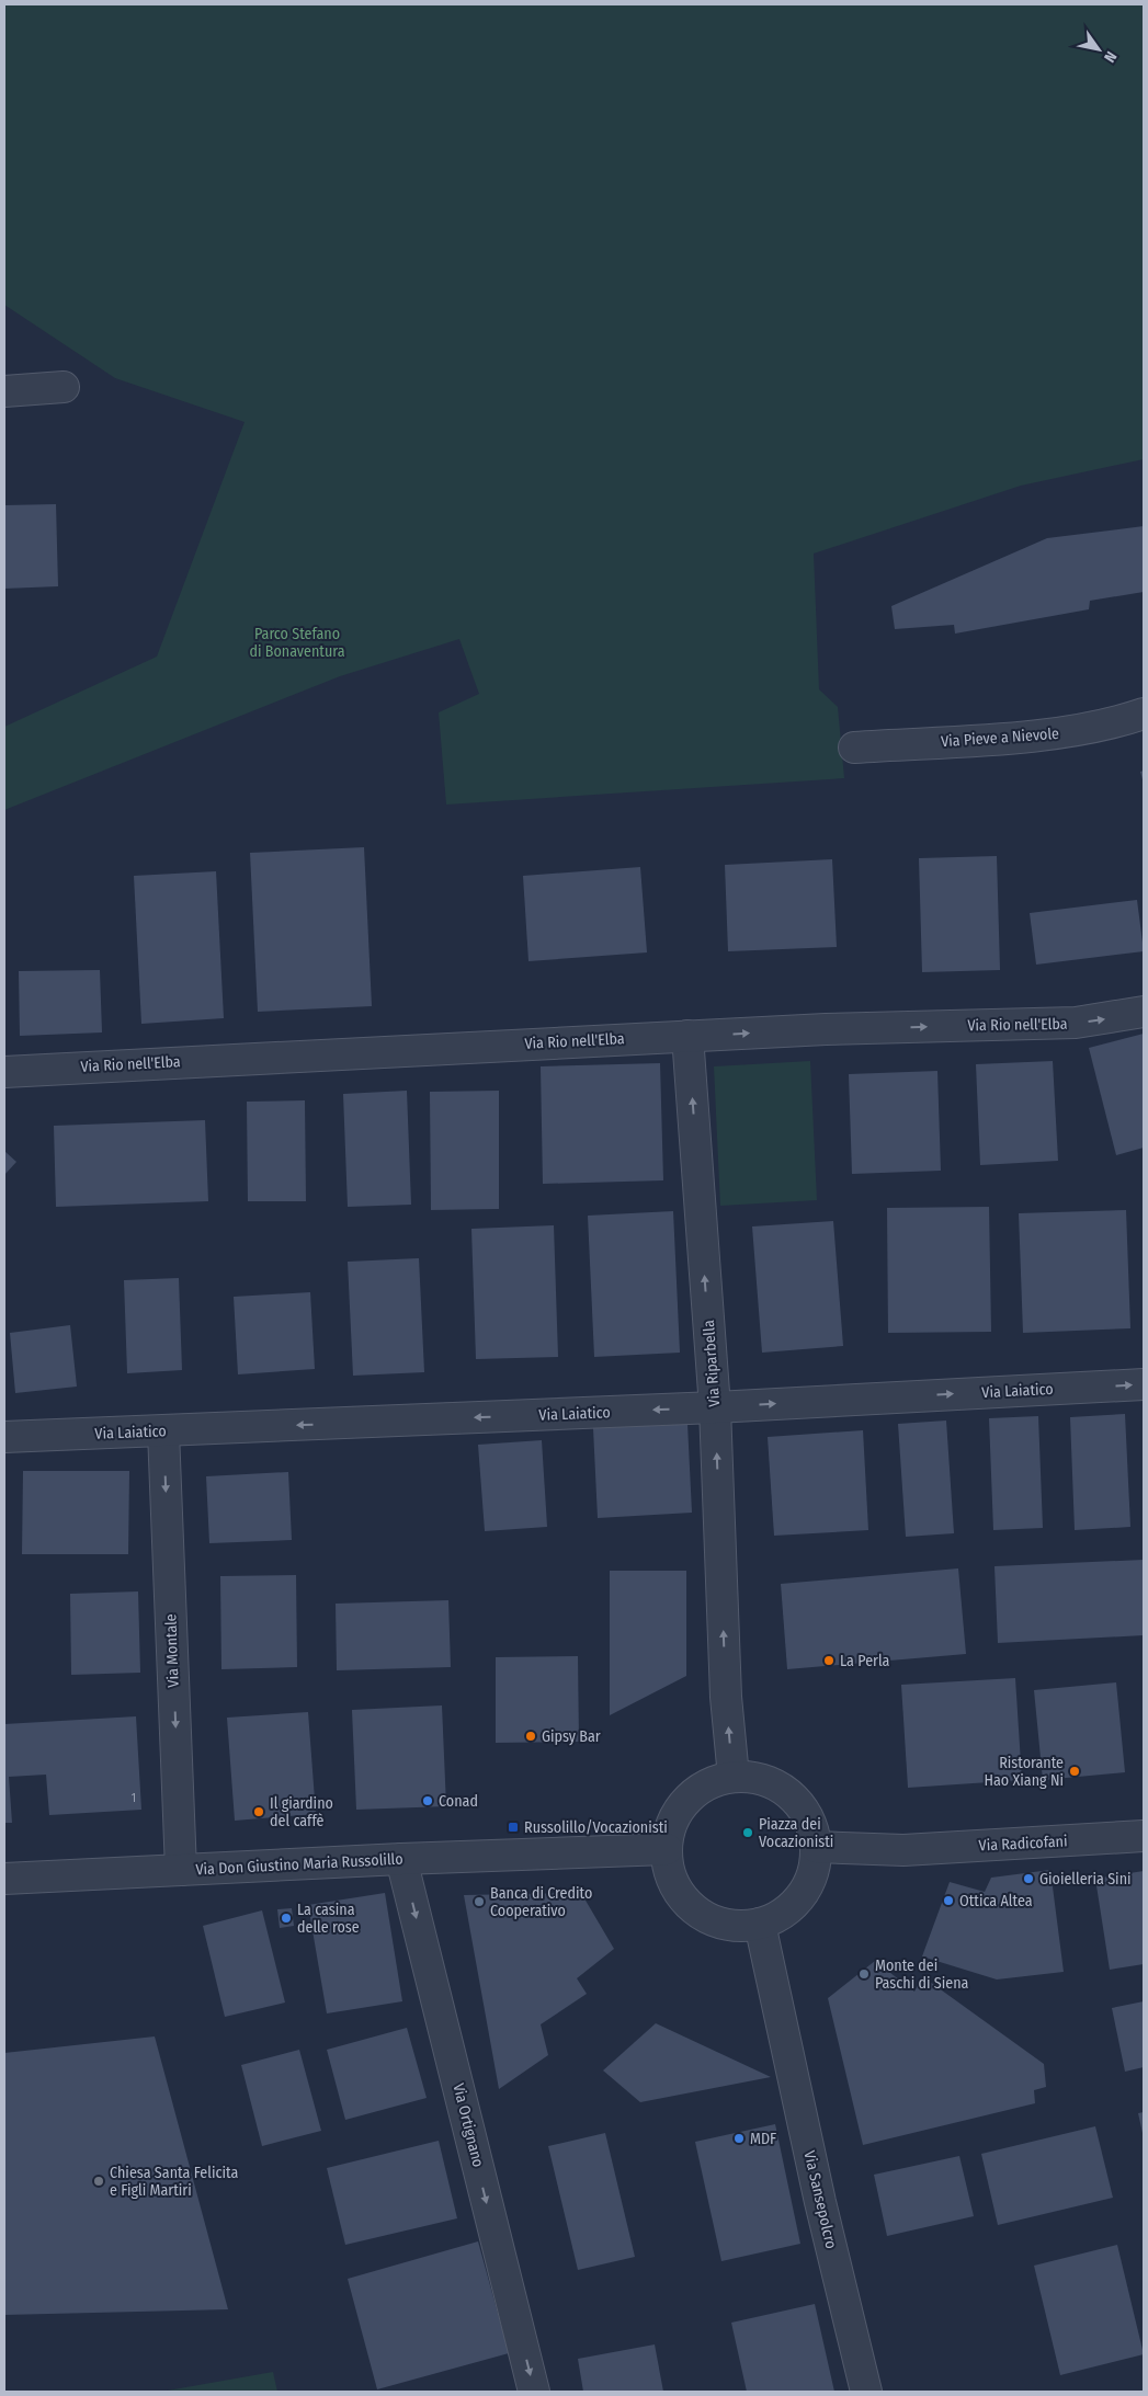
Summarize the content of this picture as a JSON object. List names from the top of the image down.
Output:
{
  "streets": {
    "street": [
      "Via Pieve a Nievole",
      "Via Rio nell'Elba",
      "Via Riparbella",
      "Via Laiatico",
      "Via Montale",
      "Via Radicofani",
      "Via Don Giustino Maria Russolillo",
      "Via Ortignano",
      "Via Sansepolcro"
    ]
  },
  "crossings": [
    ["Via Rio nell'Elba", "Via Riparbella"],
    ["Via Riparbella", "Via Laiatico"],
    ["Via Riparbella", "Via Radicofani"],
    ["Via Riparbella", "Via Don Giustino Maria Russolillo"],
    ["Via Riparbella", "Via Sansepolcro"],
    ["Via Laiatico", "Via Montale"],
    ["Via Montale", "Via Don Giustino Maria Russolillo"],
    ["Via Radicofani", "Via Don Giustino Maria Russolillo"],
    ["Via Radicofani", "Via Sansepolcro"],
    ["Via Don Giustino Maria Russolillo", "Via Ortignano"],
    ["Via Don Giustino Maria Russolillo", "Via Sansepolcro"]
  ],
  "one_way": [
    "Via Rio nell'Elba",
    "Via Riparbella",
    "Via Montale",
    "Via Ortignano"
  ],
  "parks": ["Parco Stefano di Bonaventura"],
  "places": {
    "other": [
      "La Perla",
      "Gipsy Bar",
      "Ristorante Hao Xiang Ni",
      "Conad",
      "Il giardino del caffè",
      "Piazza dei Vocazionisti",
      "Gioielleria Sini",
      "Ottica Altea",
      "Banca di Credito Cooperativo",
      "La casina delle rose",
      "Monte dei Paschi di Siena",
      "MDF",
      "Chiesa Santa Felicita e Figli Martiri"
    ],
    "transit": ["Russolillo/Vocazionisti"]
  },
  "house_numbers": ["1"],
  "north": "bottom right"
}
